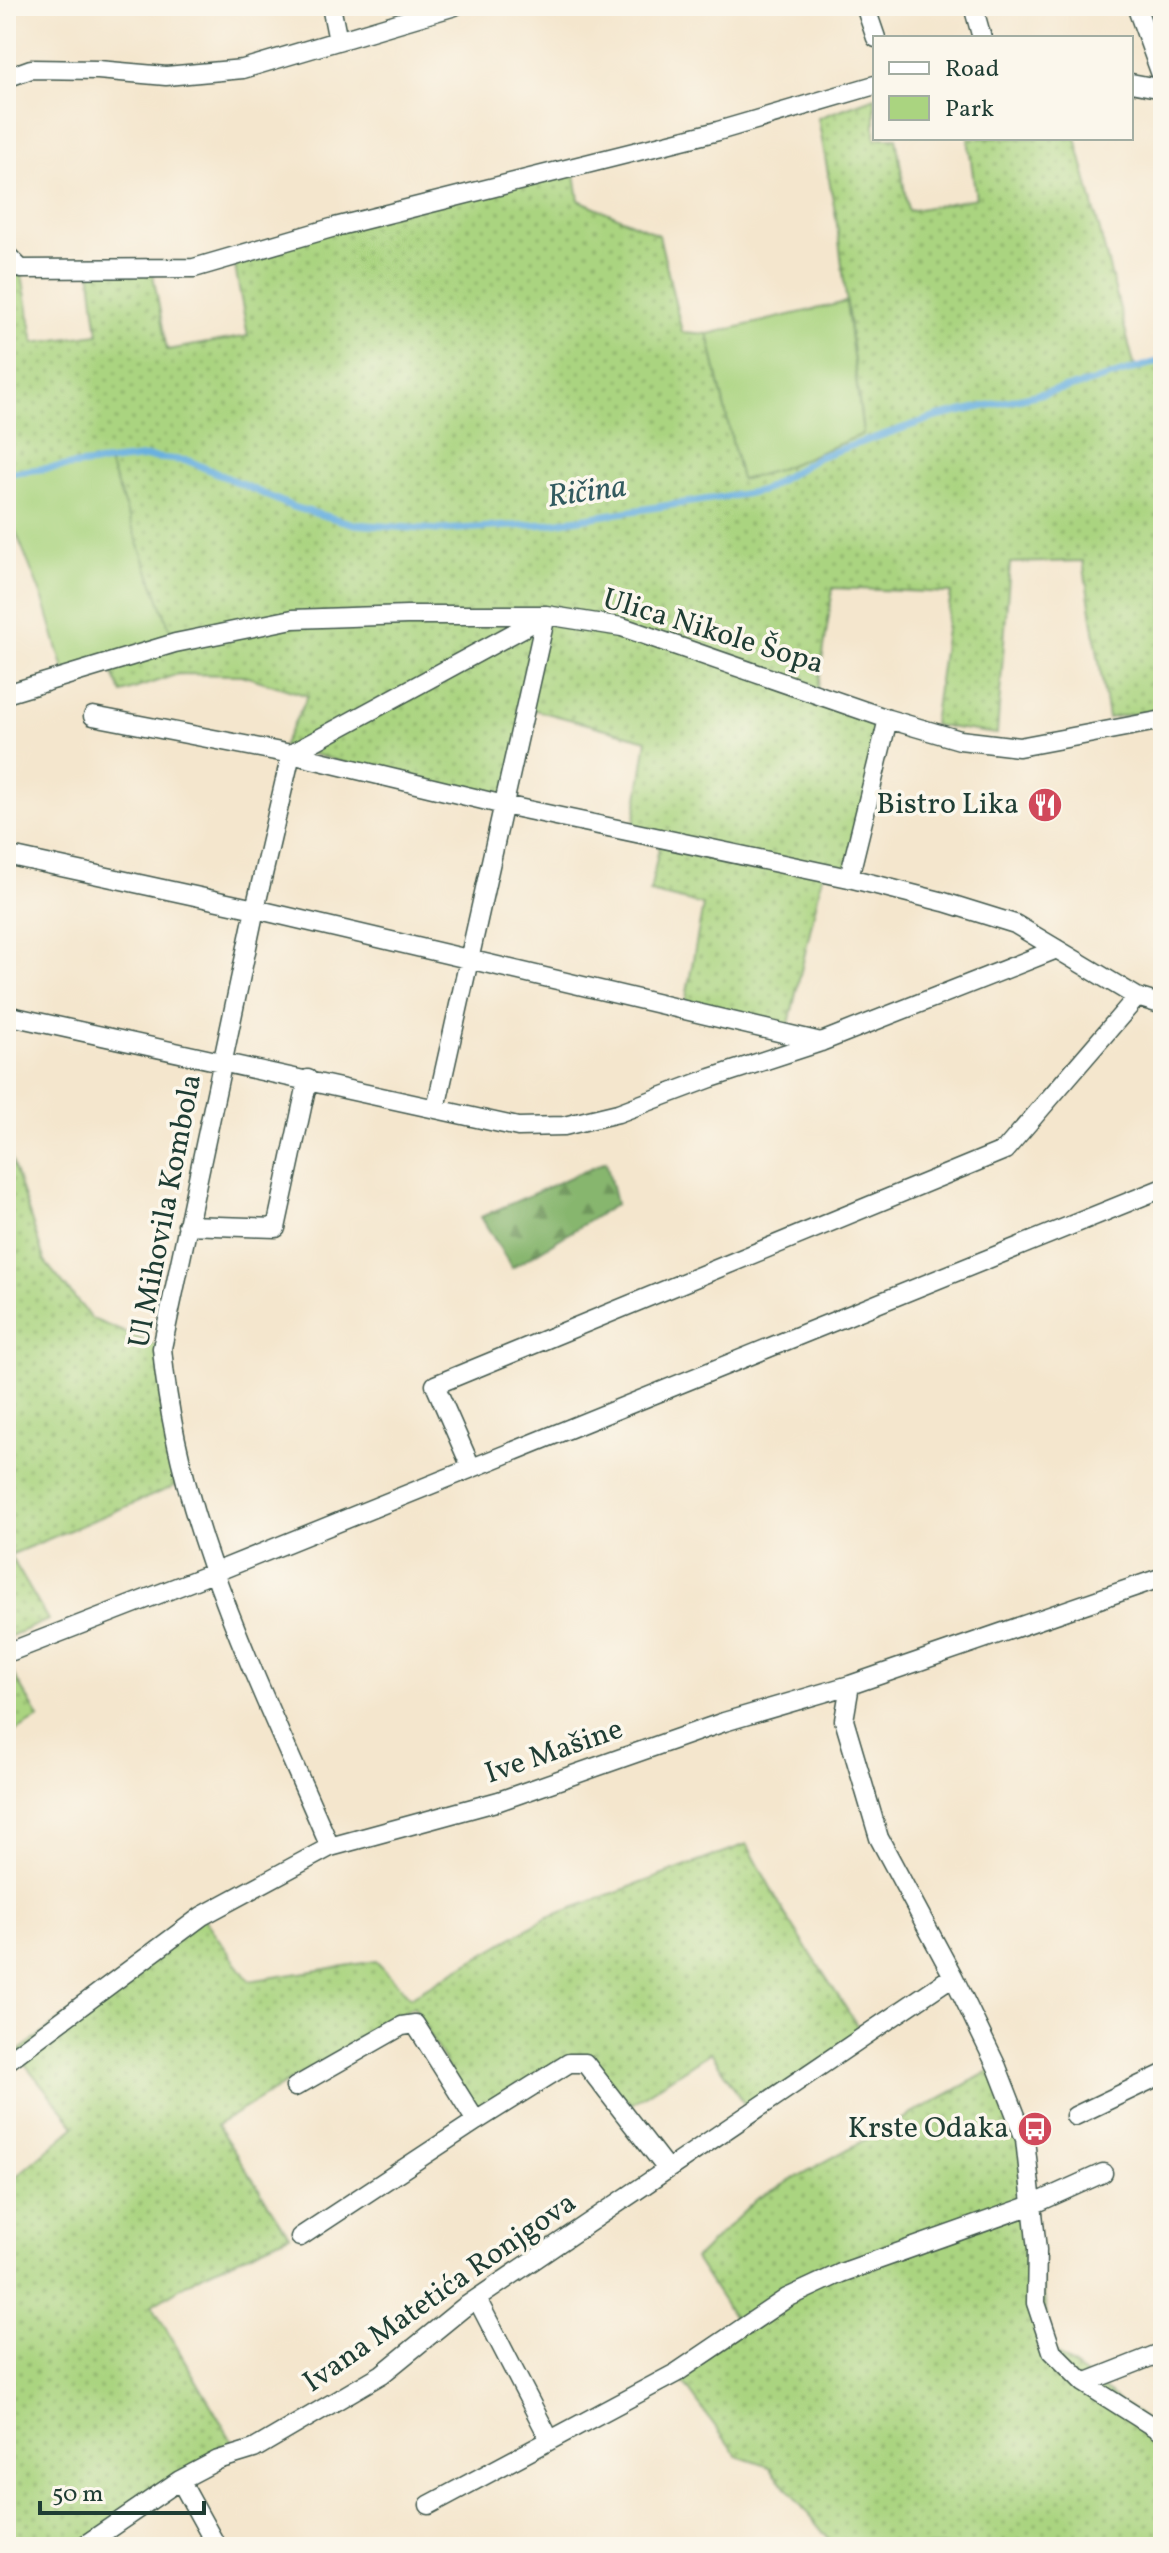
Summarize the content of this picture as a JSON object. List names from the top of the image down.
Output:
{
  "streets": {
    "street": [
      "Ulica Nikole Šopa",
      "Ul Mihovila Kombola",
      "Ive Mašine",
      "Ivana Matetića Ronjgova"
    ]
  },
  "crossings": [
    ["Ul Mihovila Kombola", "Ive Mašine"]
  ],
  "water": ["Ričina"],
  "places": {
    "restaurant": ["Bistro Lika"],
    "bus stop": ["Krste Odaka"]
  },
  "legend": ["Road", "Park"],
  "scale_bar": "50 m"
}
